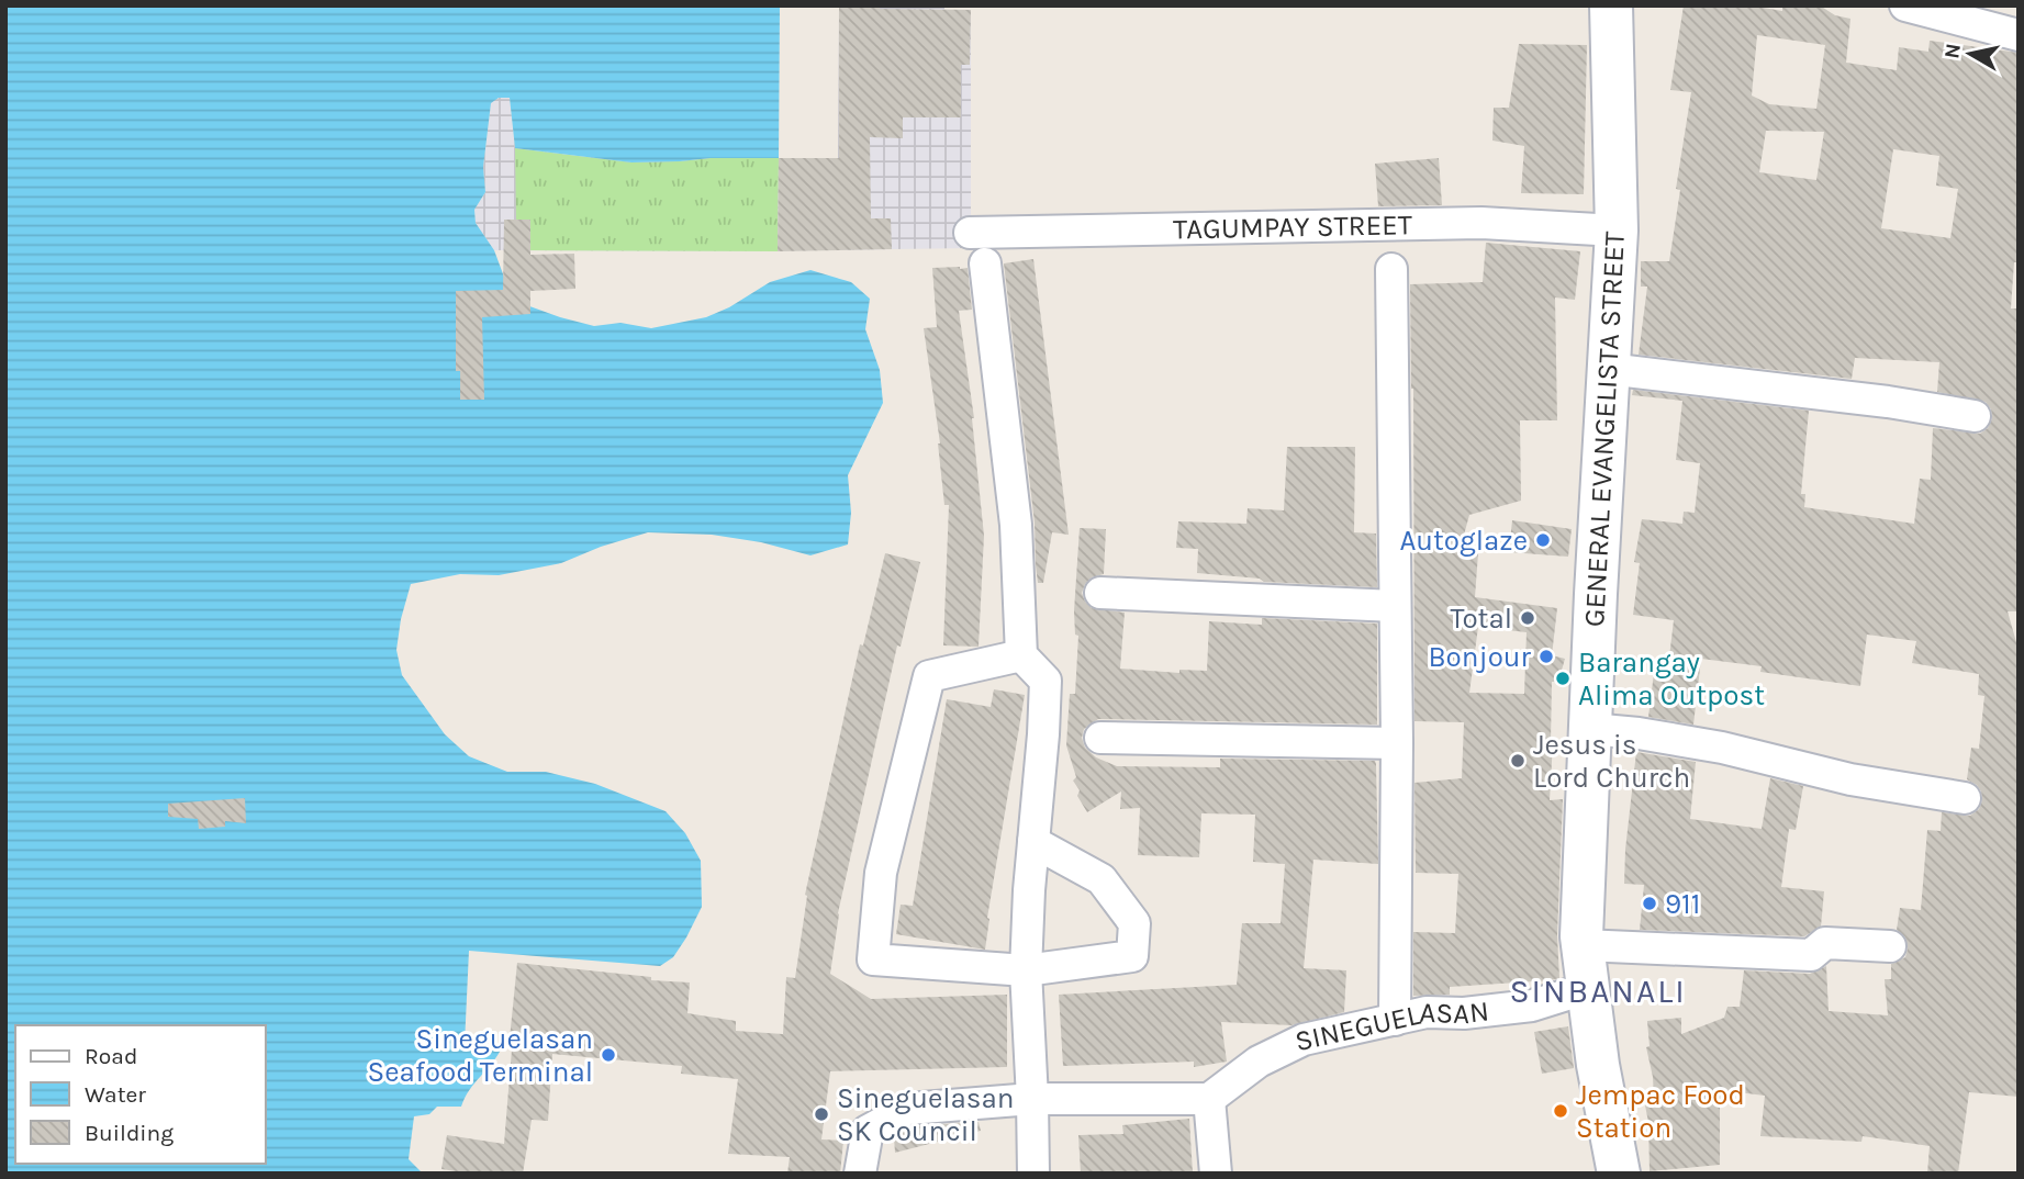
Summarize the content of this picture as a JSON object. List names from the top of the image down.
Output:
{
  "streets": {
    "main road": ["GENERAL EVANGELISTA STREET"],
    "street": ["TAGUMPAY STREET", "SINEGUELASAN"]
  },
  "crossings": [
    ["TAGUMPAY STREET", "GENERAL EVANGELISTA STREET"],
    ["GENERAL EVANGELISTA STREET", "SINEGUELASAN"]
  ],
  "districts": ["SINBANALI"],
  "places": [
    "Autoglaze",
    "Total",
    "Bonjour",
    "Barangay Alima Outpost",
    "Jesus is Lord Church",
    "911",
    "Sineguelasan Seafood Terminal",
    "Jempac Food Station",
    "Sineguelasan SK Council"
  ],
  "legend": ["Road", "Water", "Building"],
  "north": "left"
}
